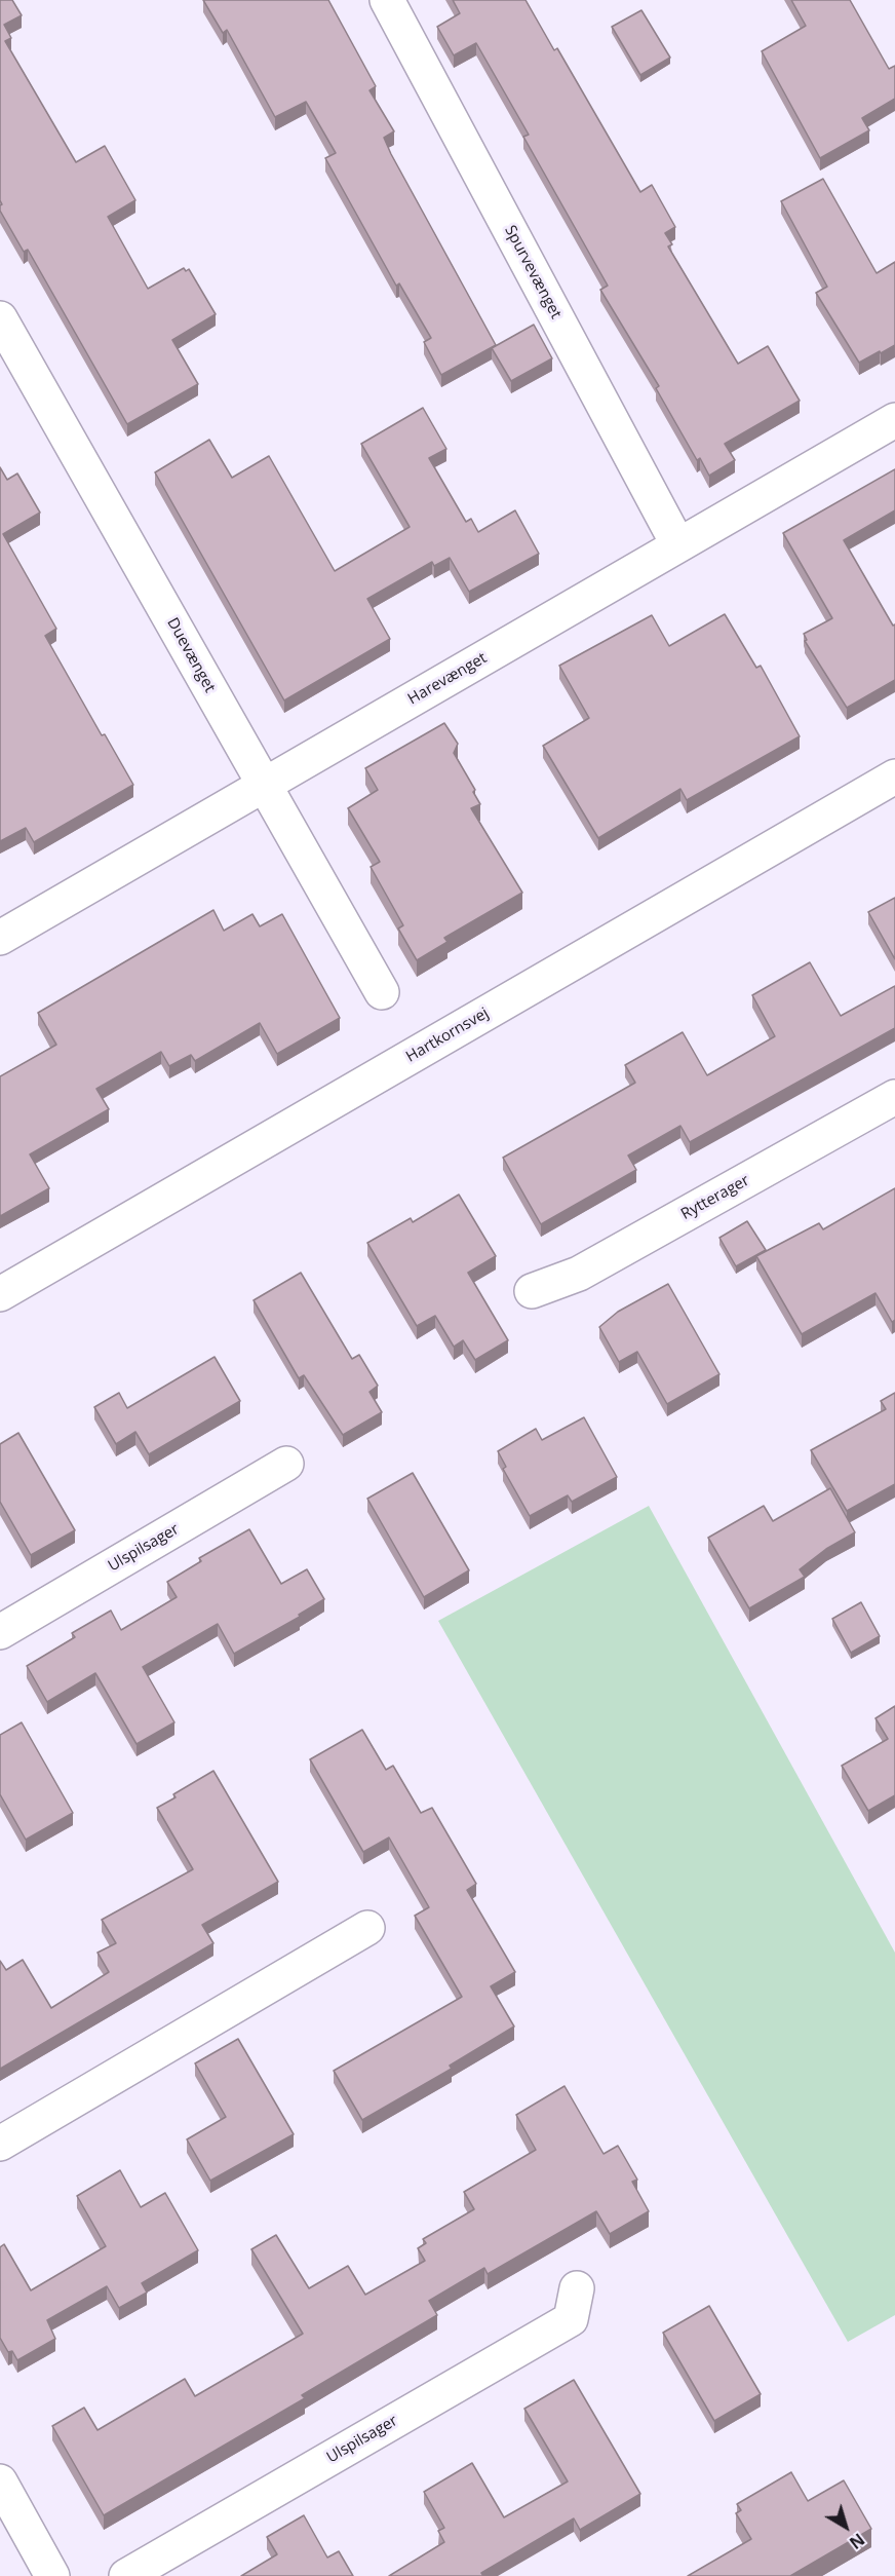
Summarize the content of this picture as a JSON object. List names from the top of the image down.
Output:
{
  "streets": {
    "street": [
      "Spurvevænget",
      "Duevænget",
      "Harevænget",
      "Hartkornsvej",
      "Rytterager",
      "Ulspilsager"
    ]
  },
  "crossings": [
    ["Spurvevænget", "Harevænget"],
    ["Duevænget", "Harevænget"]
  ],
  "north": "bottom right"
}
